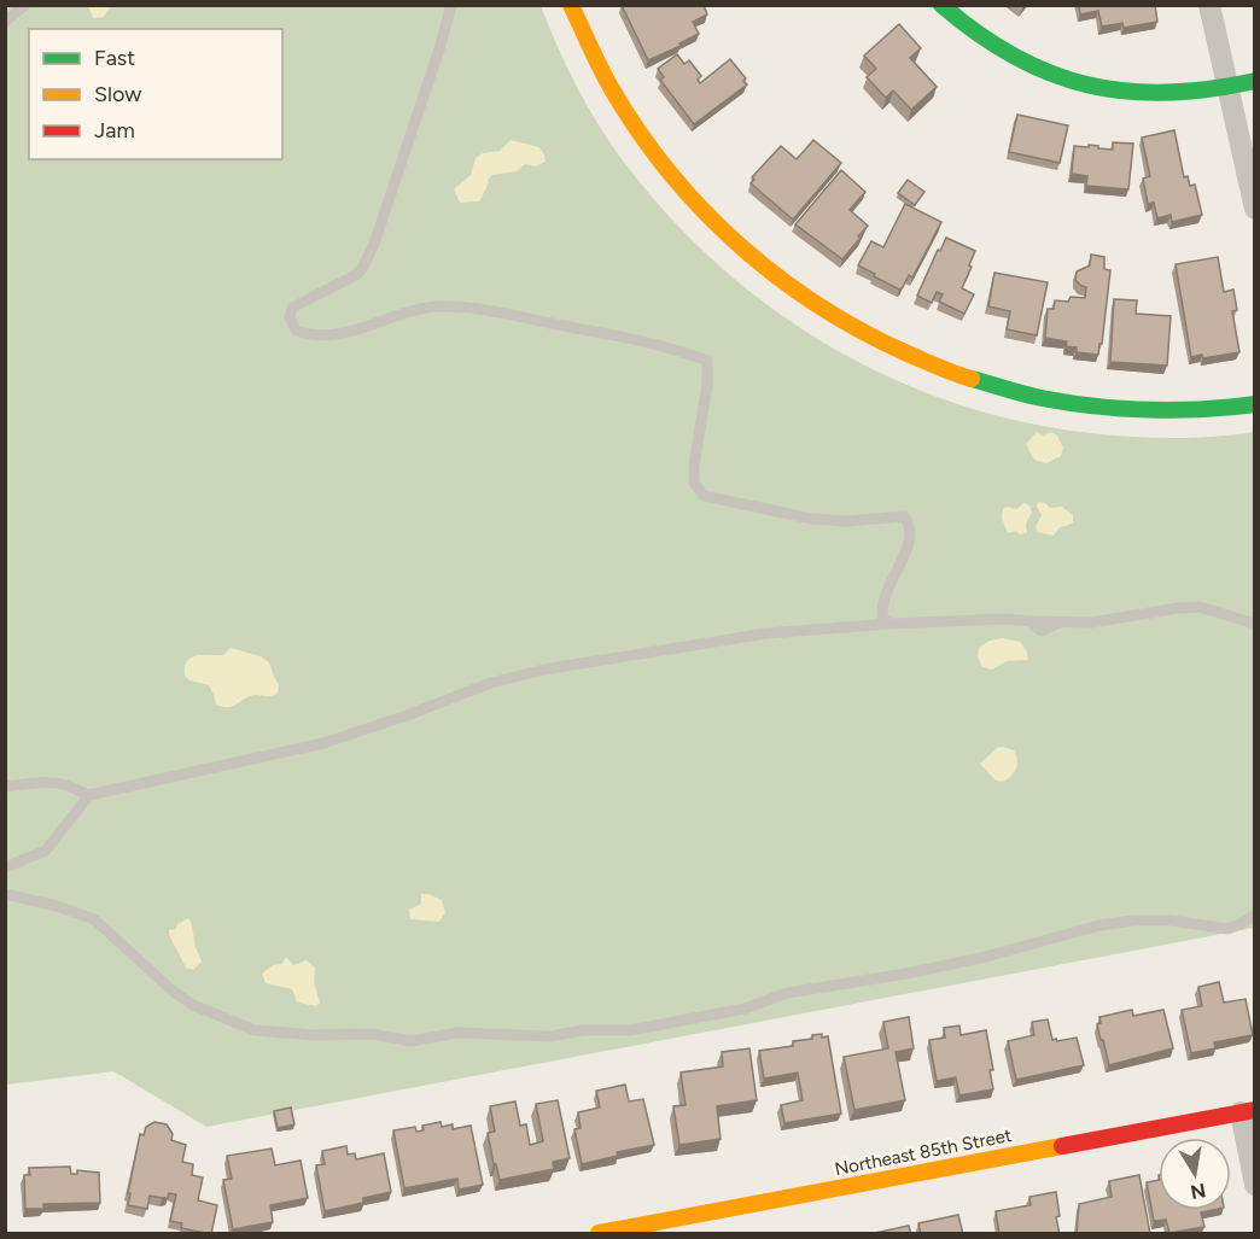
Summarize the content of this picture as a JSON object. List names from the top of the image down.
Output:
{
  "streets": {
    "street": ["Northeast 85th Street"]
  },
  "legend": ["Fast", "Slow", "Jam"],
  "north": "bottom"
}
